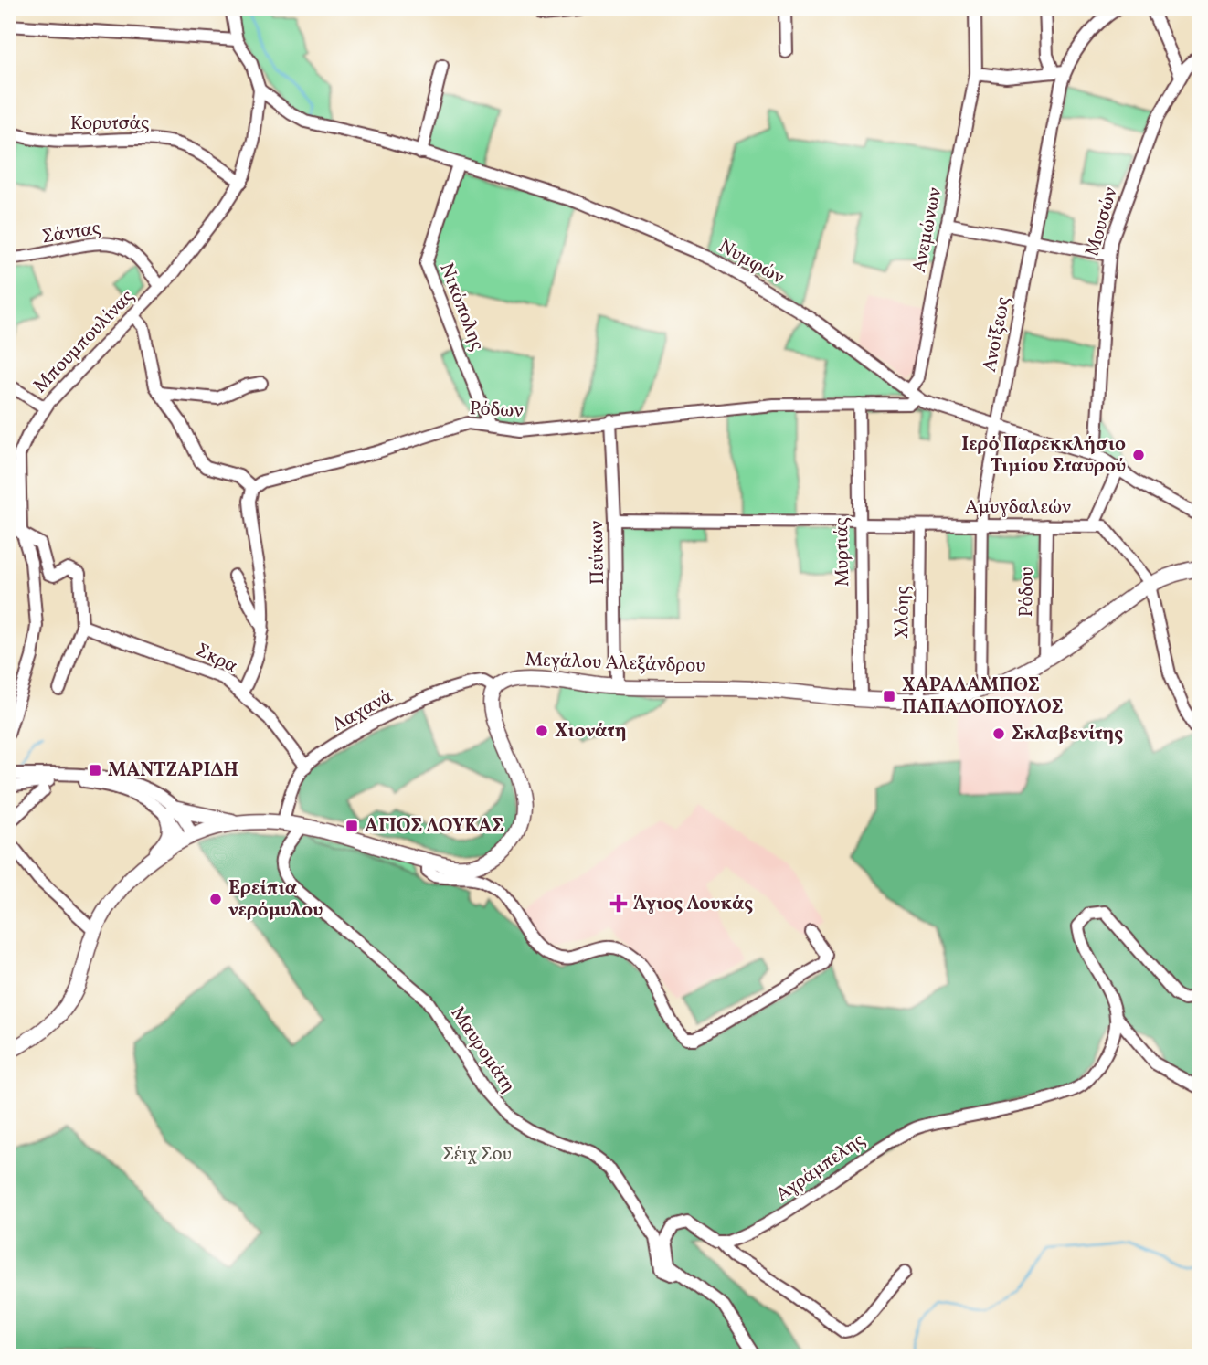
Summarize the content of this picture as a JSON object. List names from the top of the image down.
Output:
{
  "streets": {
    "main road": ["Μεγάλου Αλεξάνδρου"],
    "street": [
      "Κορυτσάς",
      "Μουσών",
      "Ανεμώνων",
      "Σάντας",
      "Νυμφών",
      "Νικόπολης",
      "Ανοίξεως",
      "Μπουμπουλίνας",
      "Ρόδων",
      "Αμυγδαλεών",
      "Μυρτιάς",
      "Πεύκων",
      "Ρόδου",
      "Χλόης",
      "Σκρα",
      "Λαχανά",
      "Μαυρομάτη",
      "Αγράμπελης"
    ]
  },
  "crossings": [
    ["Κορυτσάς", "Μπουμπουλίνας"],
    ["Μουσών", "Νυμφών"],
    ["Ανεμώνων", "Νυμφών"],
    ["Ανεμώνων", "Ρόδων"],
    ["Σάντας", "Μπουμπουλίνας"],
    ["Νυμφών", "Νικόπολης"],
    ["Νυμφών", "Ανοίξεως"],
    ["Νυμφών", "Μπουμπουλίνας"],
    ["Νυμφών", "Ρόδων"],
    ["Νικόπολης", "Ρόδων"],
    ["Ανοίξεως", "Αμυγδαλεών"],
    ["Ανοίξεως", "Μεγάλου Αλεξάνδρου"],
    ["Ρόδων", "Μυρτιάς"],
    ["Ρόδων", "Πεύκων"],
    ["Αμυγδαλεών", "Μυρτιάς"],
    ["Αμυγδαλεών", "Πεύκων"],
    ["Αμυγδαλεών", "Ρόδου"],
    ["Αμυγδαλεών", "Χλόης"],
    ["Αμυγδαλεών", "Μεγάλου Αλεξάνδρου"],
    ["Μυρτιάς", "Μεγάλου Αλεξάνδρου"],
    ["Πεύκων", "Μεγάλου Αλεξάνδρου"],
    ["Ρόδου", "Μεγάλου Αλεξάνδρου"],
    ["Χλόης", "Μεγάλου Αλεξάνδρου"],
    ["Σκρα", "Λαχανά"],
    ["Μεγάλου Αλεξάνδρου", "Λαχανά"]
  ],
  "parks": ["Σέιχ Σου"],
  "places": {
    "other": [
      "Ιερό Παρεκκλήσιο Τιμίου Σταυρού",
      "Χιονάτη",
      "Σκλαβενίτης",
      "Ερείπια νερόμυλου"
    ],
    "transit": ["ΧΑΡΑΛΑΜΠΟΣ ΠΑΠΑΔΟΠΟΥΛΟΣ", "ΜΑΝΤΖΑΡΙΔΗ", "ΑΓΙΟΣ ΛΟΥΚΑΣ"],
    "health": ["Άγιος Λουκάς"]
  }
}
